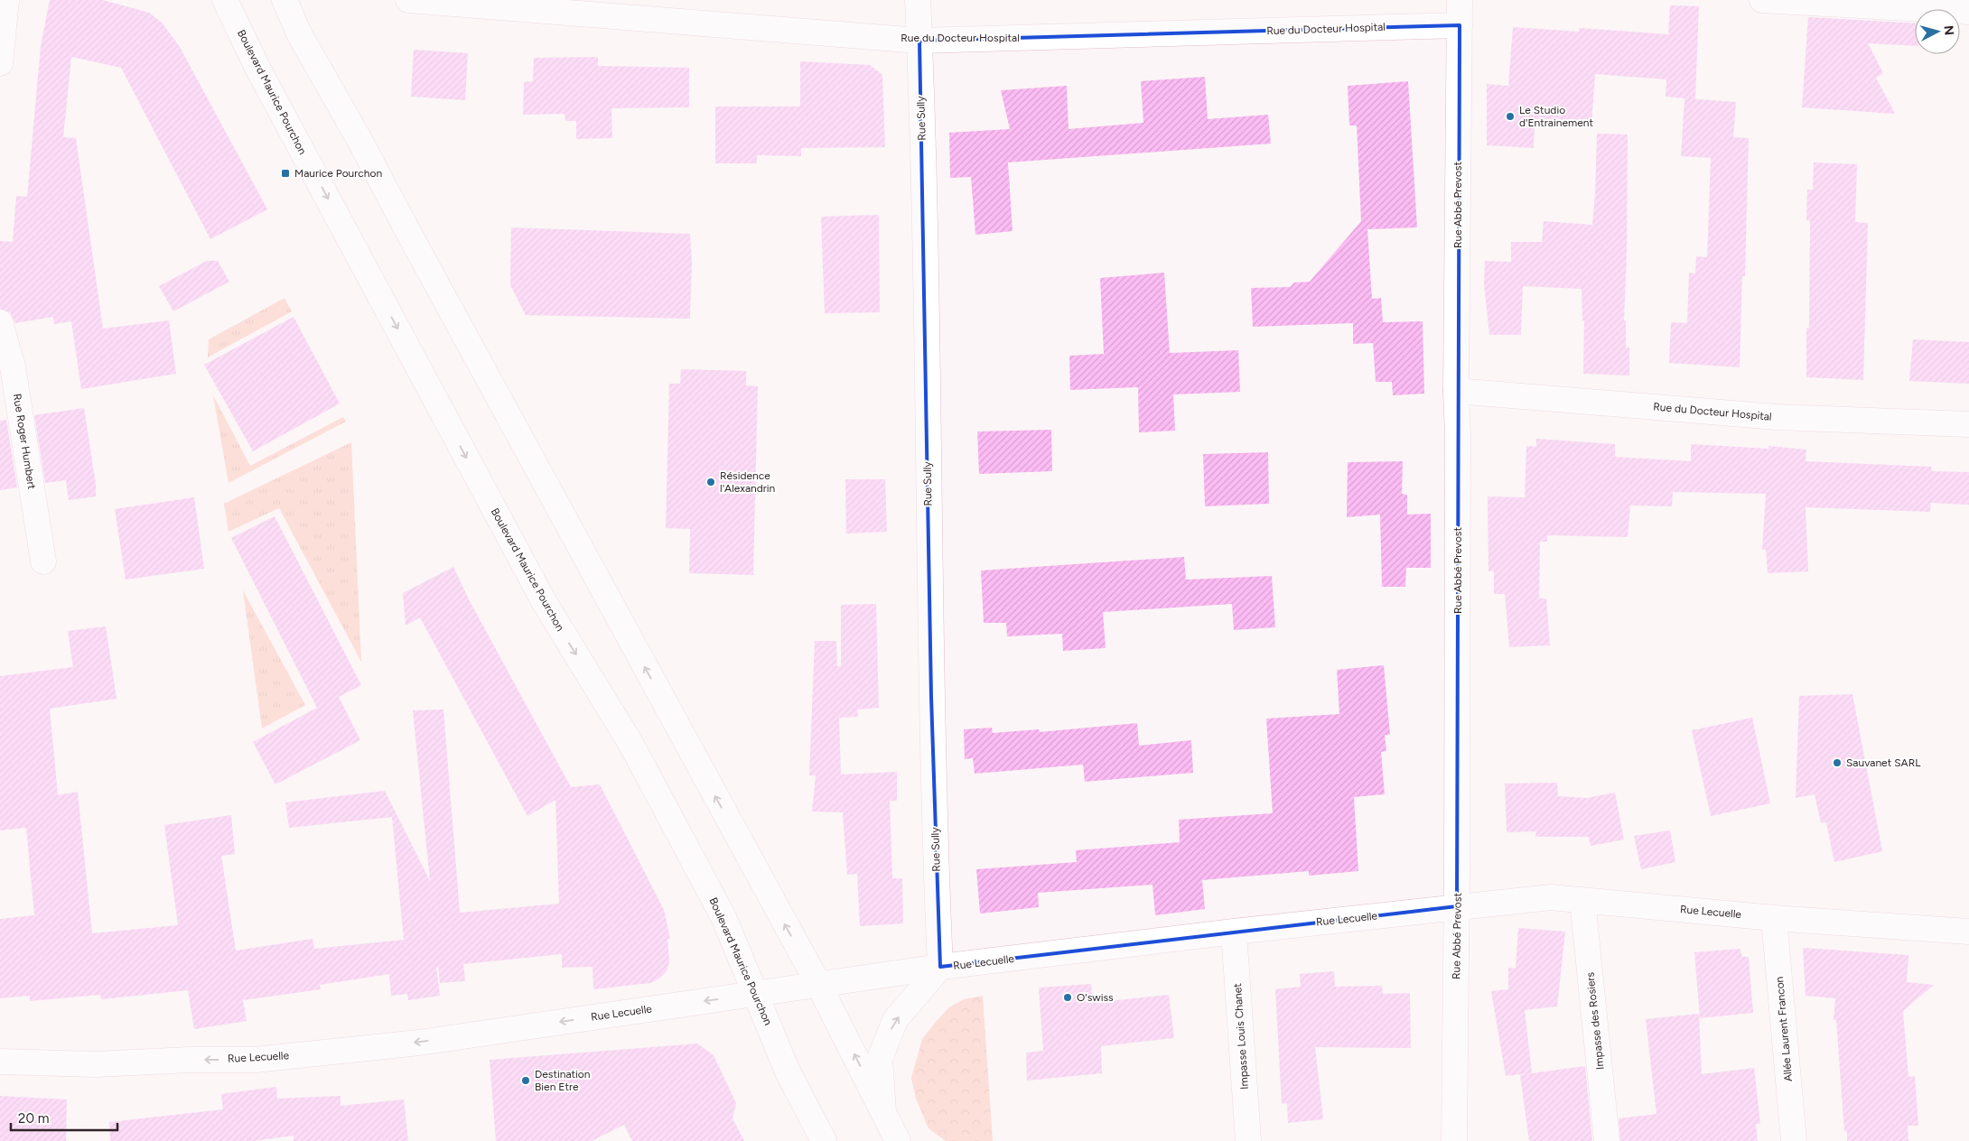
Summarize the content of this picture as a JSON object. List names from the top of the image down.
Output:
{
  "streets": {
    "street": [
      "Rue du Docteur Hospital",
      "Boulevard Maurice Pourchon",
      "Rue Sully",
      "Rue Abbé Prevost",
      "Rue Roger Humbert",
      "Rue Lecuelle",
      "Impasse des Rosiers",
      "Allée Laurent Francon",
      "Impasse Louis Chanet"
    ]
  },
  "crossings": [
    ["Rue du Docteur Hospital", "Rue Sully"],
    ["Rue du Docteur Hospital", "Rue Abbé Prevost"],
    ["Boulevard Maurice Pourchon", "Rue Lecuelle"],
    ["Rue Sully", "Rue Lecuelle"],
    ["Rue Abbé Prevost", "Rue Lecuelle"],
    ["Rue Lecuelle", "Impasse des Rosiers"],
    ["Rue Lecuelle", "Allée Laurent Francon"],
    ["Rue Lecuelle", "Impasse Louis Chanet"]
  ],
  "one_way": ["Rue Lecuelle"],
  "places": {
    "other": [
      "Le Studio d'Entrainement",
      "Résidence l'Alexandrin",
      "Sauvanet SARL",
      "O'swiss",
      "Destination Bien Etre"
    ],
    "transit": ["Maurice Pourchon"]
  },
  "scale_bar": "20 m",
  "north": "right"
}
